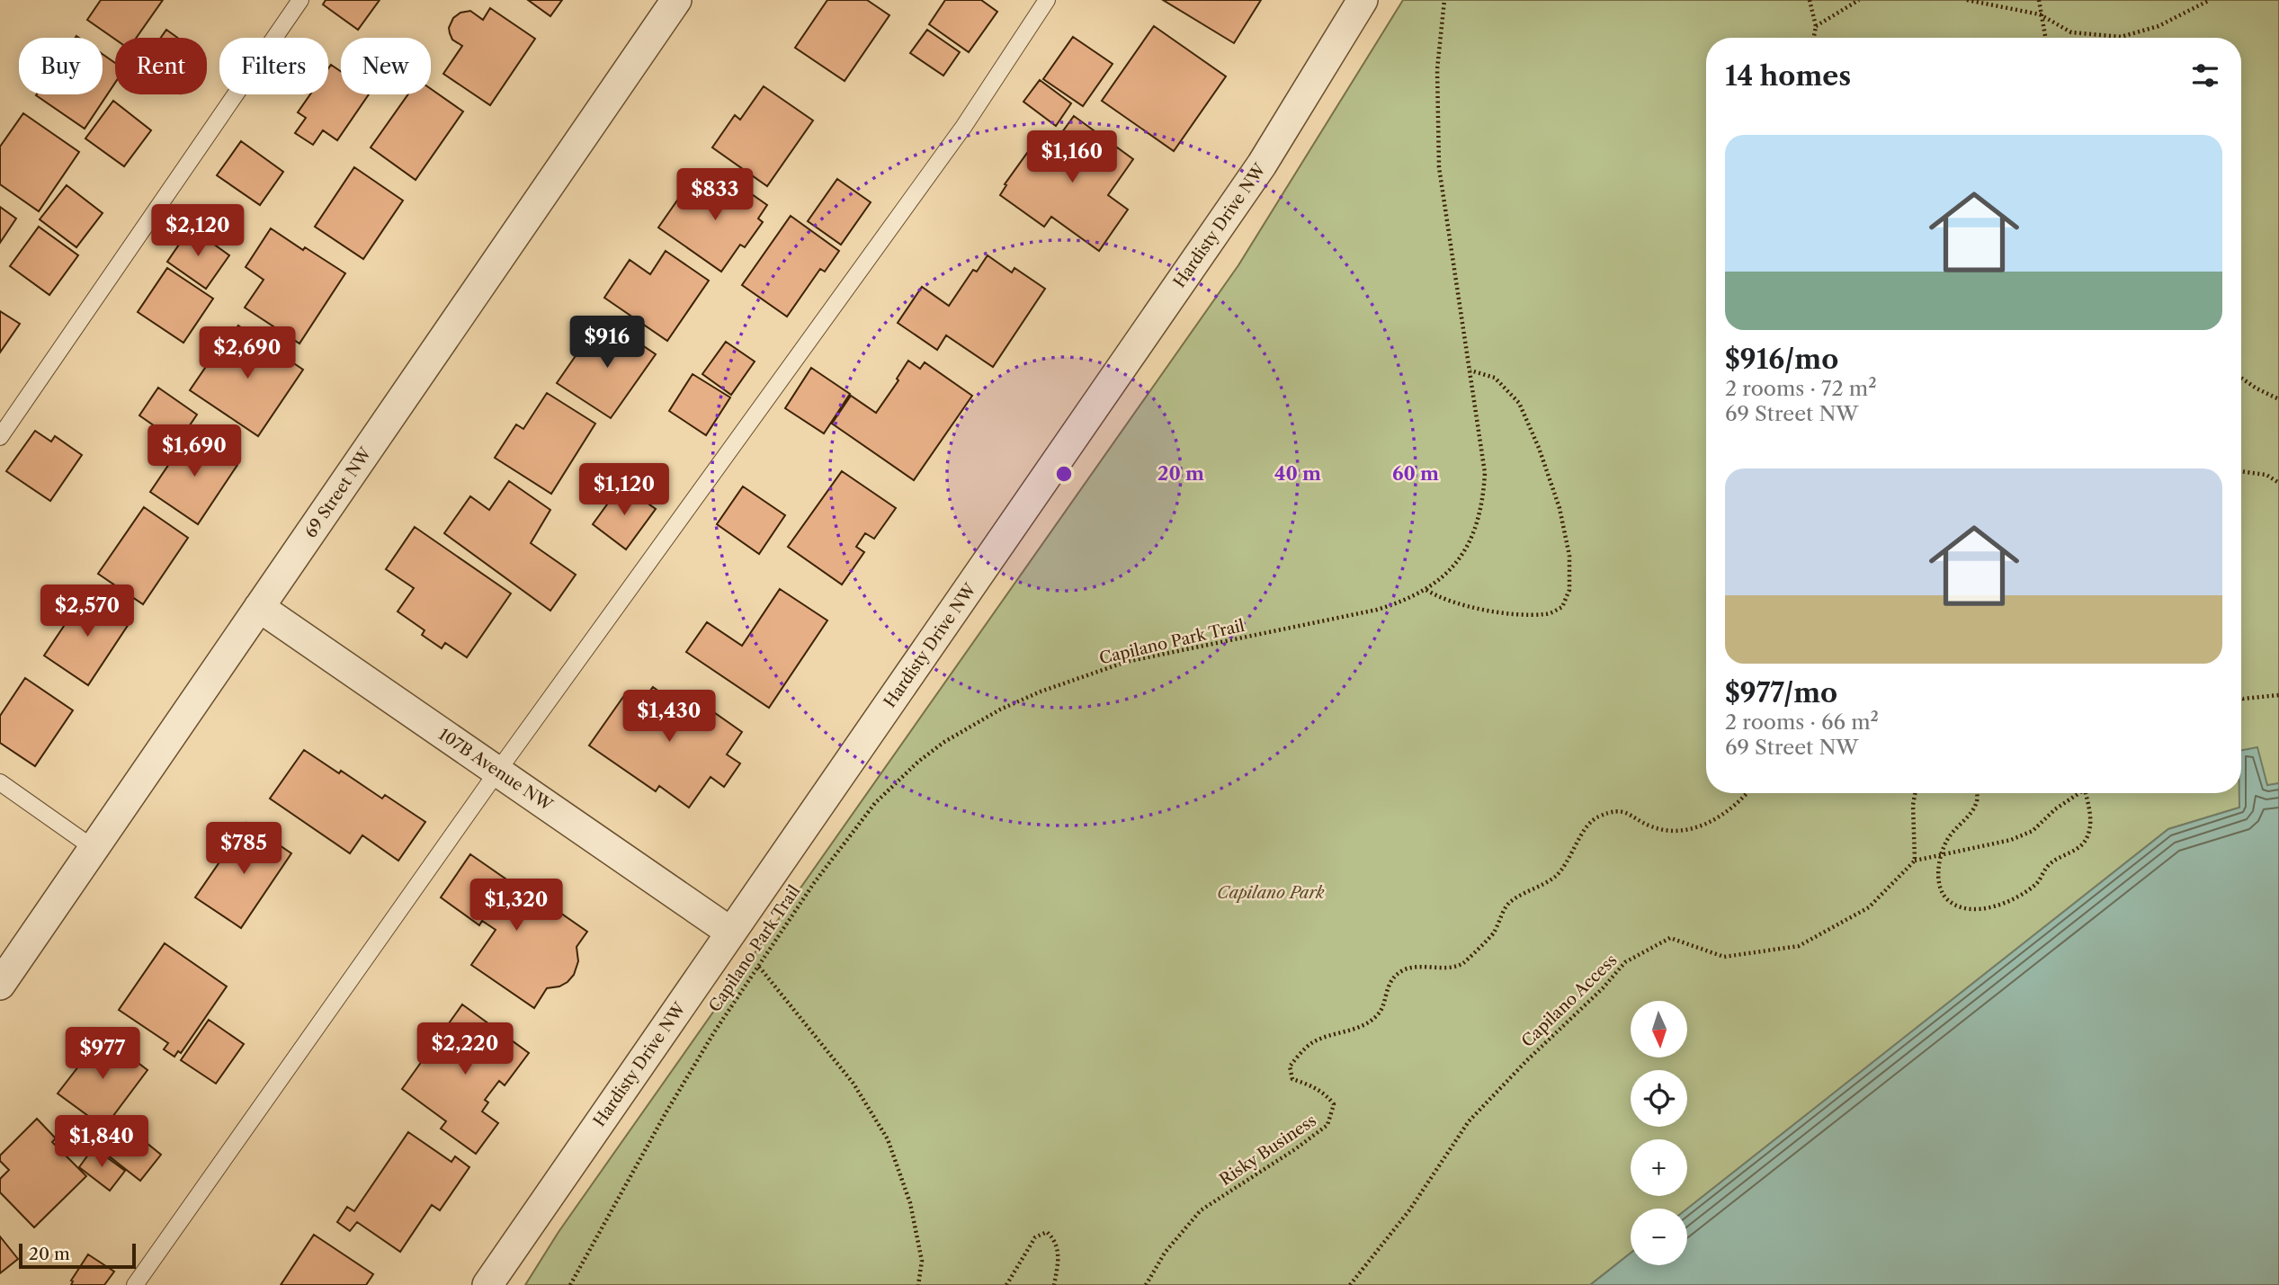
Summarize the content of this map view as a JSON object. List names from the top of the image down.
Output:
{
  "streets": {
    "street": ["Hardisty Drive NW", "69 Street NW", "107B Avenue NW"],
    "path": ["Capilano Park Trail", "Capilano Access", "Risky Business"]
  },
  "crossings": [
    ["Hardisty Drive NW", "107B Avenue NW"],
    ["69 Street NW", "107B Avenue NW"]
  ],
  "parks": ["Capilano Park"],
  "scale_bar": "20 m",
  "north": "bottom",
  "page": {
    "chip": [
      "Buy",
      "Rent",
      "Filters",
      "New"
    ],
    "heading": "14 homes",
    "list": [
      {
        "name": "$916/mo",
        "note": "2 rooms · 72 m² · 69 Street NW"
      },
      {
        "name": "$977/mo",
        "note": "2 rooms · 66 m² · 69 Street NW"
      }
    ],
    "price": [
      "$1,160",
      "$833",
      "$2,120",
      "$916",
      "$2,690",
      "$1,690",
      "$1,120",
      "$2,570",
      "$1,430",
      "$785",
      "$1,320",
      "$2,220",
      "$977",
      "$1,840"
    ],
    "map_buttons": ["+", "−"],
    "scale": "20 m"
  },
  "rings": ["20 m", "40 m", "60 m"]
}
